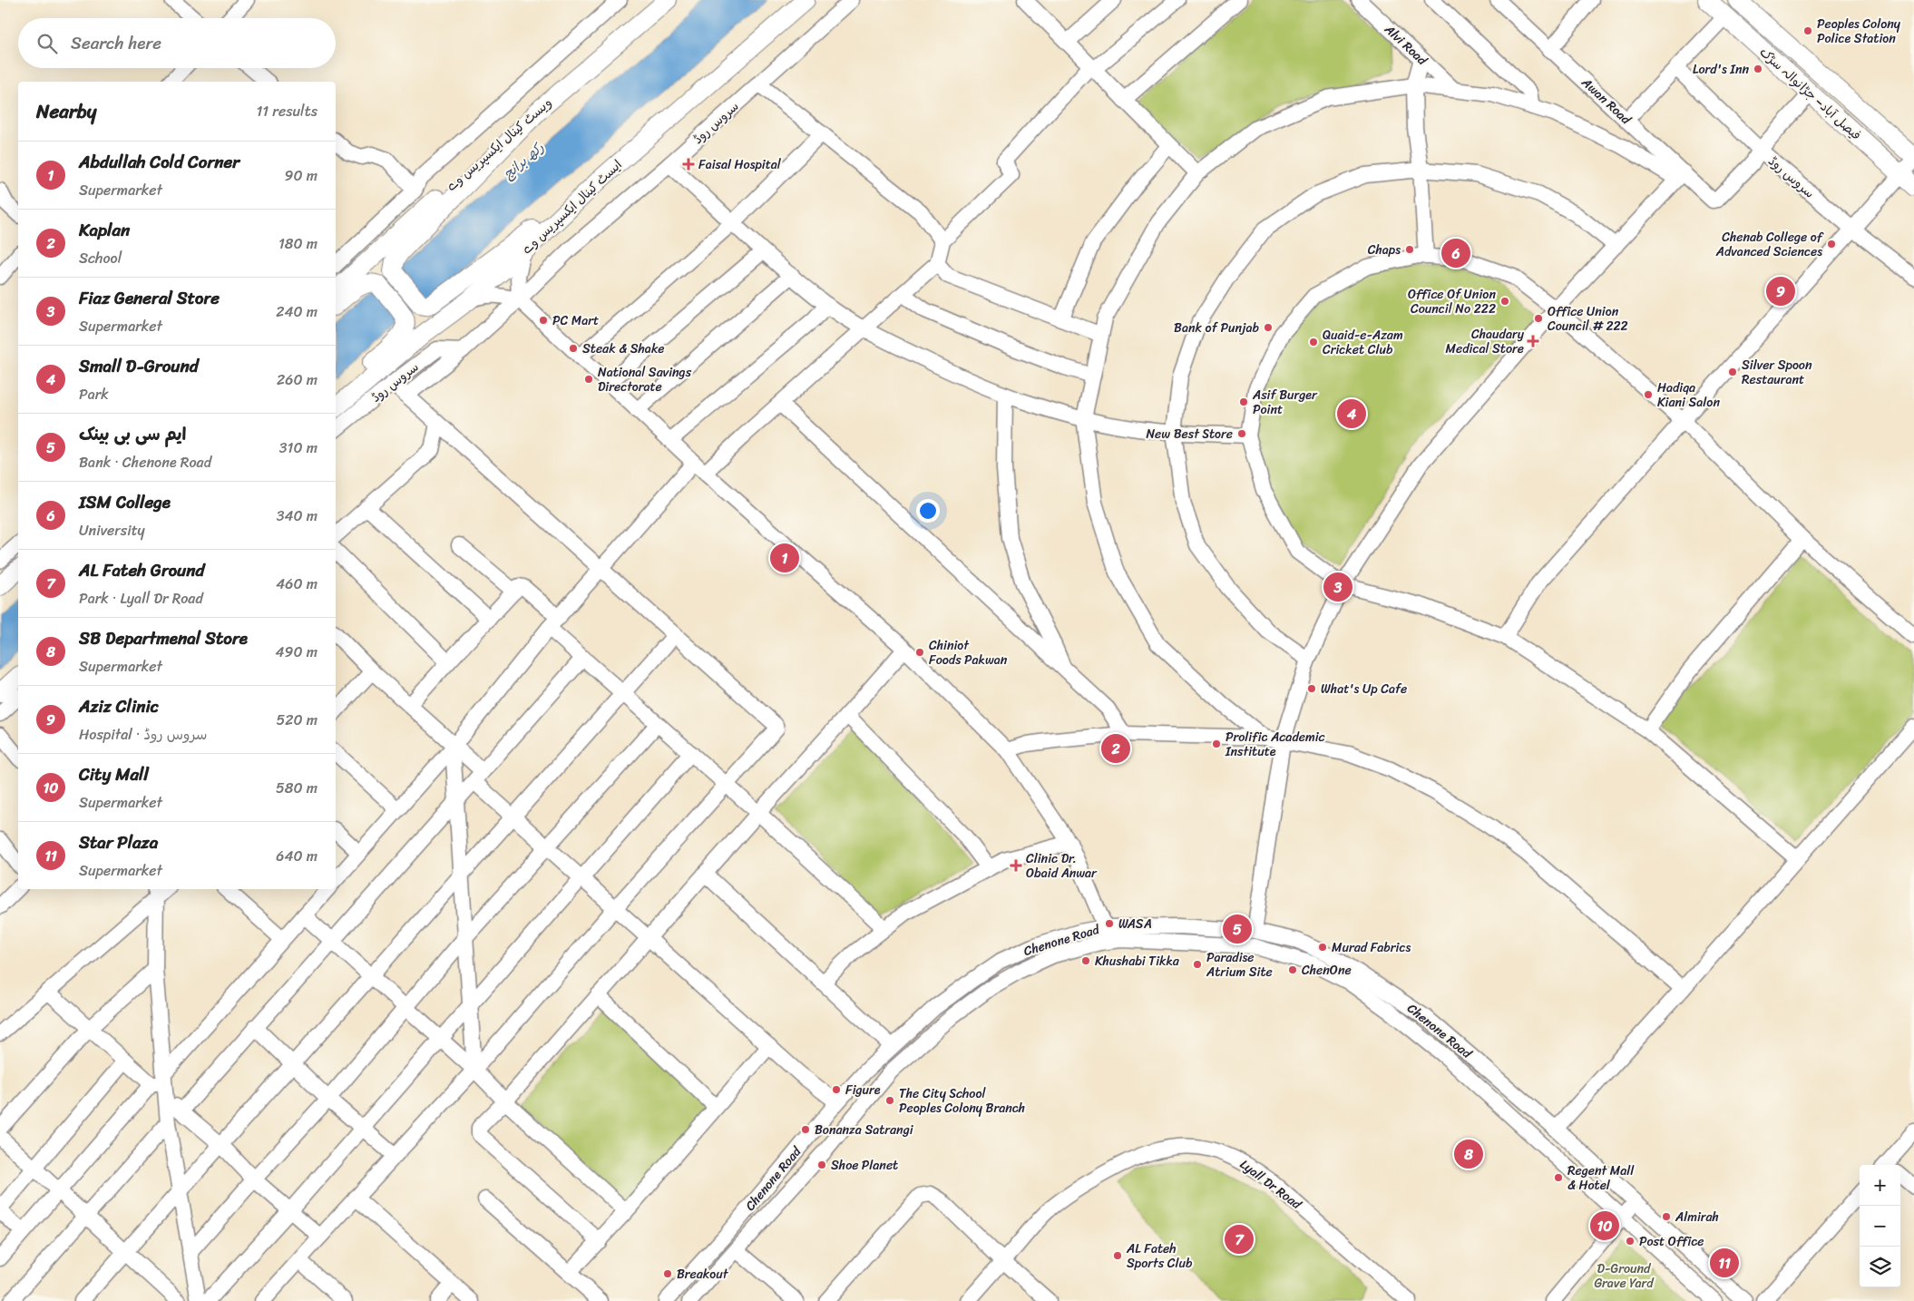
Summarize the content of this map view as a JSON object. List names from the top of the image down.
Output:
{
  "streets": {
    "main road": ["فیصل آباد– جڑانوالہ سڑک", "ویسٹ کینال ایکسپریس وے", "ایسٹ کینال ایکسپریس وے"],
    "street": [
      "Alvi Road",
      "Awan Road",
      "سروس روڈ",
      "Chenone Road",
      "Lyall Dr Road"
    ]
  },
  "crossings": [
    ["Awan Road", "سروس روڈ"]
  ],
  "water": ["رکھ برانچ"],
  "parks": ["D-Ground Grave Yard"],
  "places": {
    "other": [
      "Peoples Colony Police Station",
      "Lord's Inn",
      "Chenab College of Advanced Sciences",
      "Chaps",
      "Office Of Union Council No 222",
      "Office Union Council # 222",
      "PC Mart",
      "Bank of Punjab",
      "Quaid-e-Azam Cricket Club",
      "Steak & Shake",
      "Silver Spoon Restaurant",
      "National Savings Directorate",
      "Hadiqa Kiani Salon",
      "Asif Burger Point",
      "New Best Store",
      "Chiniot Foods Pakwan",
      "What's Up Cafe",
      "Prolific Academic Institute",
      "WASA",
      "Murad Fabrics",
      "Khushabi Tikka",
      "Paradise Atrium Site",
      "ChenOne",
      "Figure",
      "The City School Peoples Colony Branch",
      "Bonanza Satrangi",
      "Shoe Planet",
      "Regent Mall & Hotel",
      "Almirah",
      "Post Office",
      "AL Fateh Sports Club",
      "Breakout"
    ],
    "health": ["Faisal Hospital", "Chaudary Medical Store", "Clinic Dr. Obaid Anwar"]
  },
  "page": {
    "search": "Search here",
    "heading": ["Nearby", "11 results"],
    "list": [
      {
        "mark": "1",
        "name": "Abdullah Cold Corner",
        "note": "Supermarket",
        "value": "90 m"
      },
      {
        "mark": "2",
        "name": "Kaplan",
        "note": "School",
        "value": "180 m"
      },
      {
        "mark": "3",
        "name": "Fiaz General Store",
        "note": "Supermarket",
        "value": "240 m"
      },
      {
        "mark": "4",
        "name": "Small D-Ground",
        "note": "Park",
        "value": "260 m"
      },
      {
        "mark": "5",
        "name": "ایم سی بی بینک",
        "note": "Bank · Chenone Road",
        "value": "310 m"
      },
      {
        "mark": "6",
        "name": "ISM College",
        "note": "University",
        "value": "340 m"
      },
      {
        "mark": "7",
        "name": "AL Fateh Ground",
        "note": "Park · Lyall Dr Road",
        "value": "460 m"
      },
      {
        "mark": "8",
        "name": "SB Departmenal Store",
        "note": "Supermarket",
        "value": "490 m"
      },
      {
        "mark": "9",
        "name": "Aziz Clinic",
        "note": "Hospital · سروس روڈ",
        "value": "520 m"
      },
      {
        "mark": "10",
        "name": "City Mall",
        "note": "Supermarket",
        "value": "580 m"
      },
      {
        "mark": "11",
        "name": "Star Plaza",
        "note": "Supermarket",
        "value": "640 m"
      }
    ],
    "pins": [
      "6",
      "9",
      "4",
      "1",
      "3",
      "2",
      "5",
      "8",
      "10",
      "7",
      "11"
    ],
    "map_buttons": ["+", "−"]
  }
}
